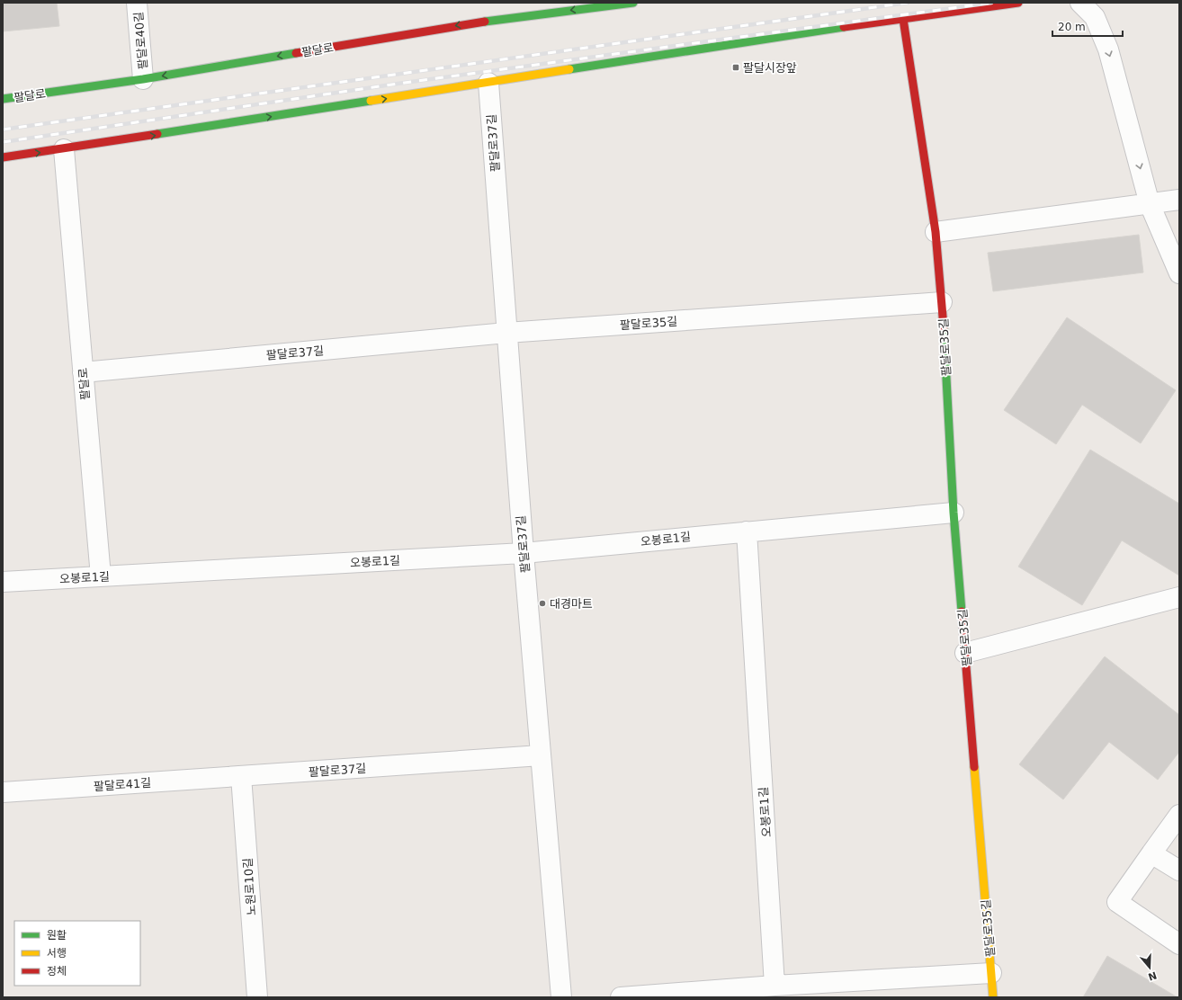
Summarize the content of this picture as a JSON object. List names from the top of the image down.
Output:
{
  "streets": {
    "main road": ["팔달로", "팔달로35길"],
    "street": [
      "팔달로40길",
      "팔달로37길",
      "오봉로1길",
      "팔달로41길",
      "노원로10길"
    ]
  },
  "crossings": [
    ["팔달로40길", "팔달로"],
    ["팔달로", "팔달로37길"],
    ["팔달로", "오봉로1길"],
    ["팔달로37길", "팔달로35길"],
    ["팔달로37길", "오봉로1길"],
    ["팔달로37길", "팔달로41길"],
    ["팔달로37길", "노원로10길"],
    ["팔달로35길", "오봉로1길"],
    ["팔달로41길", "노원로10길"]
  ],
  "places": {
    "transit": ["팔달시장앞"],
    "other": ["대경마트"]
  },
  "legend": ["원활", "서행", "정체"],
  "scale_bar": "20 m",
  "north": "bottom"
}
